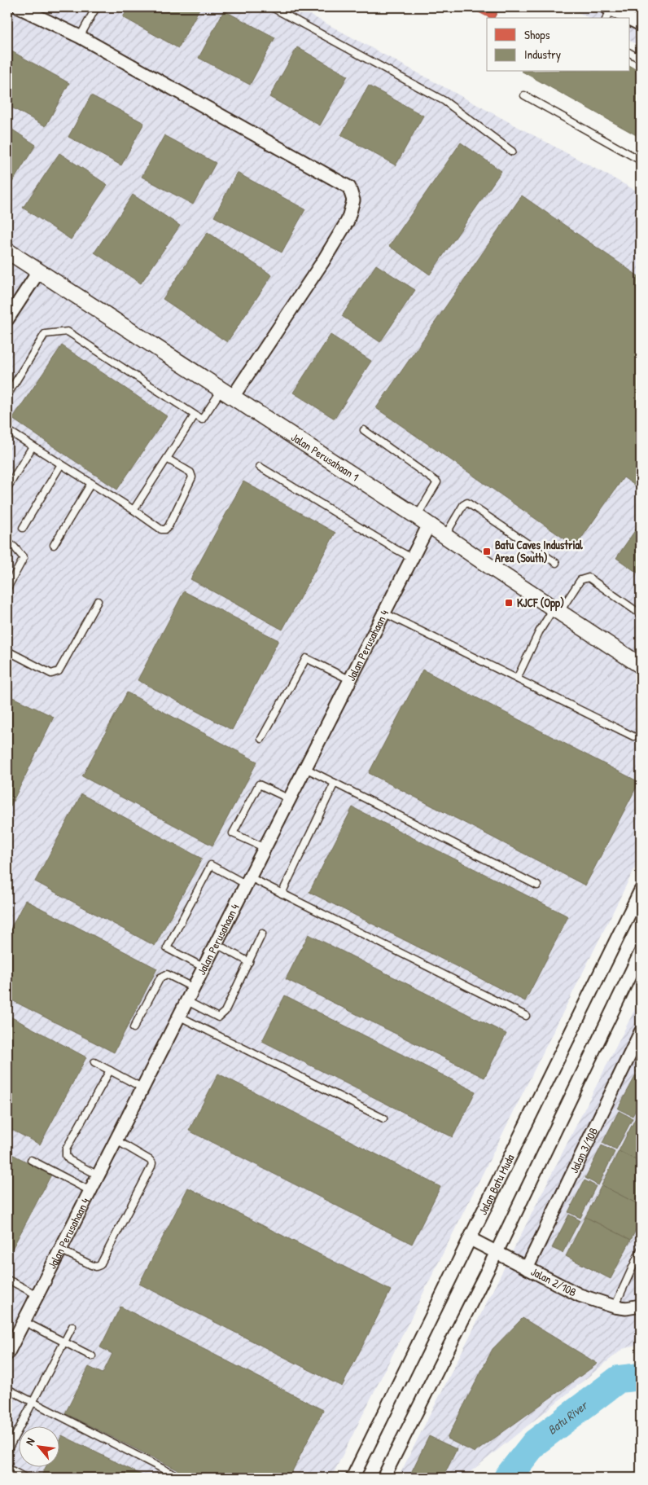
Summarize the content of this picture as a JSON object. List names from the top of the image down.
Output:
{
  "streets": {
    "street": [
      "Jalan Perusahaan 1",
      "Jalan Perusahaan 4",
      "Jalan 3/10B",
      "Jalan Batu Muda",
      "Jalan 2/10B"
    ]
  },
  "crossings": [
    ["Jalan Perusahaan 1", "Jalan Perusahaan 4"],
    ["Jalan 3/10B", "Jalan 2/10B"],
    ["Jalan Batu Muda", "Jalan 2/10B"]
  ],
  "water": ["Batu River"],
  "places": {
    "transit": ["Batu Caves Industrial Area (South)", "KJCF (Opp)"]
  },
  "legend": ["Shops", "Industry"],
  "north": "top left"
}
